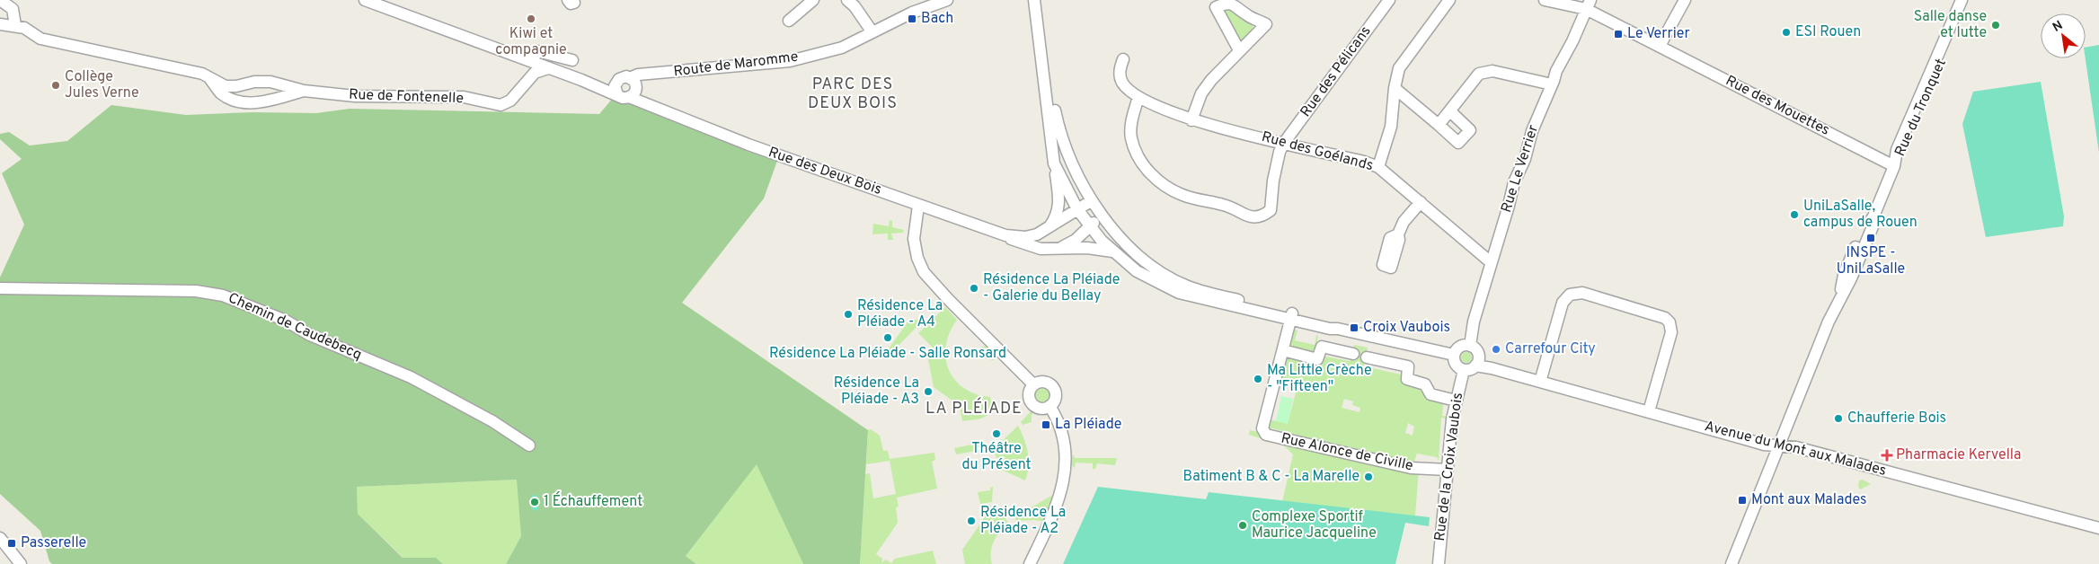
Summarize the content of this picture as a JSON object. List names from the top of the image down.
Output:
{
  "streets": {
    "street": [
      "Route de Maromme",
      "Rue des Pélicans",
      "Rue de Fontenelle",
      "Rue des Mouettes",
      "Rue du Tronquet",
      "Rue des Goélands",
      "Rue Le Verrier",
      "Rue des Deux Bois",
      "Chemin de Caudebecq",
      "Avenue du Mont aux Malades",
      "Rue Alonce de Civille",
      "Rue de la Croix Vaubois"
    ]
  },
  "crossings": [
    ["Route de Maromme", "Rue des Deux Bois"],
    ["Rue des Pélicans", "Rue des Goélands"],
    ["Rue des Mouettes", "Rue du Tronquet"],
    ["Rue des Mouettes", "Rue Le Verrier"],
    ["Rue du Tronquet", "Avenue du Mont aux Malades"],
    ["Rue des Goélands", "Rue Le Verrier"],
    ["Rue Le Verrier", "Avenue du Mont aux Malades"],
    ["Rue Le Verrier", "Rue de la Croix Vaubois"],
    ["Avenue du Mont aux Malades", "Rue de la Croix Vaubois"],
    ["Rue Alonce de Civille", "Rue de la Croix Vaubois"]
  ],
  "districts": ["PARC DES DEUX BOIS", "LA PLÉIADE"],
  "places": {
    "other": [
      "Kiwi et compagnie",
      "Salle danse et lutte",
      "ESI Rouen",
      "Collège Jules Verne",
      "UniLaSalle, campus de Rouen",
      "Résidence La Pléiade - Galerie du Bellay",
      "Résidence La Pléiade - A4",
      "Résidence La Pléiade - Salle Ronsard",
      "Carrefour City",
      "Ma Little Crèche - \"Fifteen\"",
      "Résidence La Pléiade - A3",
      "Chaufferie Bois",
      "Théâtre du Présent",
      "Batiment B & C - La Marelle",
      "1 Échauffement",
      "Résidence La Pléiade - A2",
      "Complexe Sportif Maurice Jacqueline"
    ],
    "transit": [
      "Bach",
      "Le Verrier",
      "INSPE - UniLaSalle",
      "Croix Vaubois",
      "La Pléiade",
      "Mont aux Malades",
      "Passerelle"
    ],
    "health": ["Pharmacie Kervella"]
  },
  "north": "top left"
}
